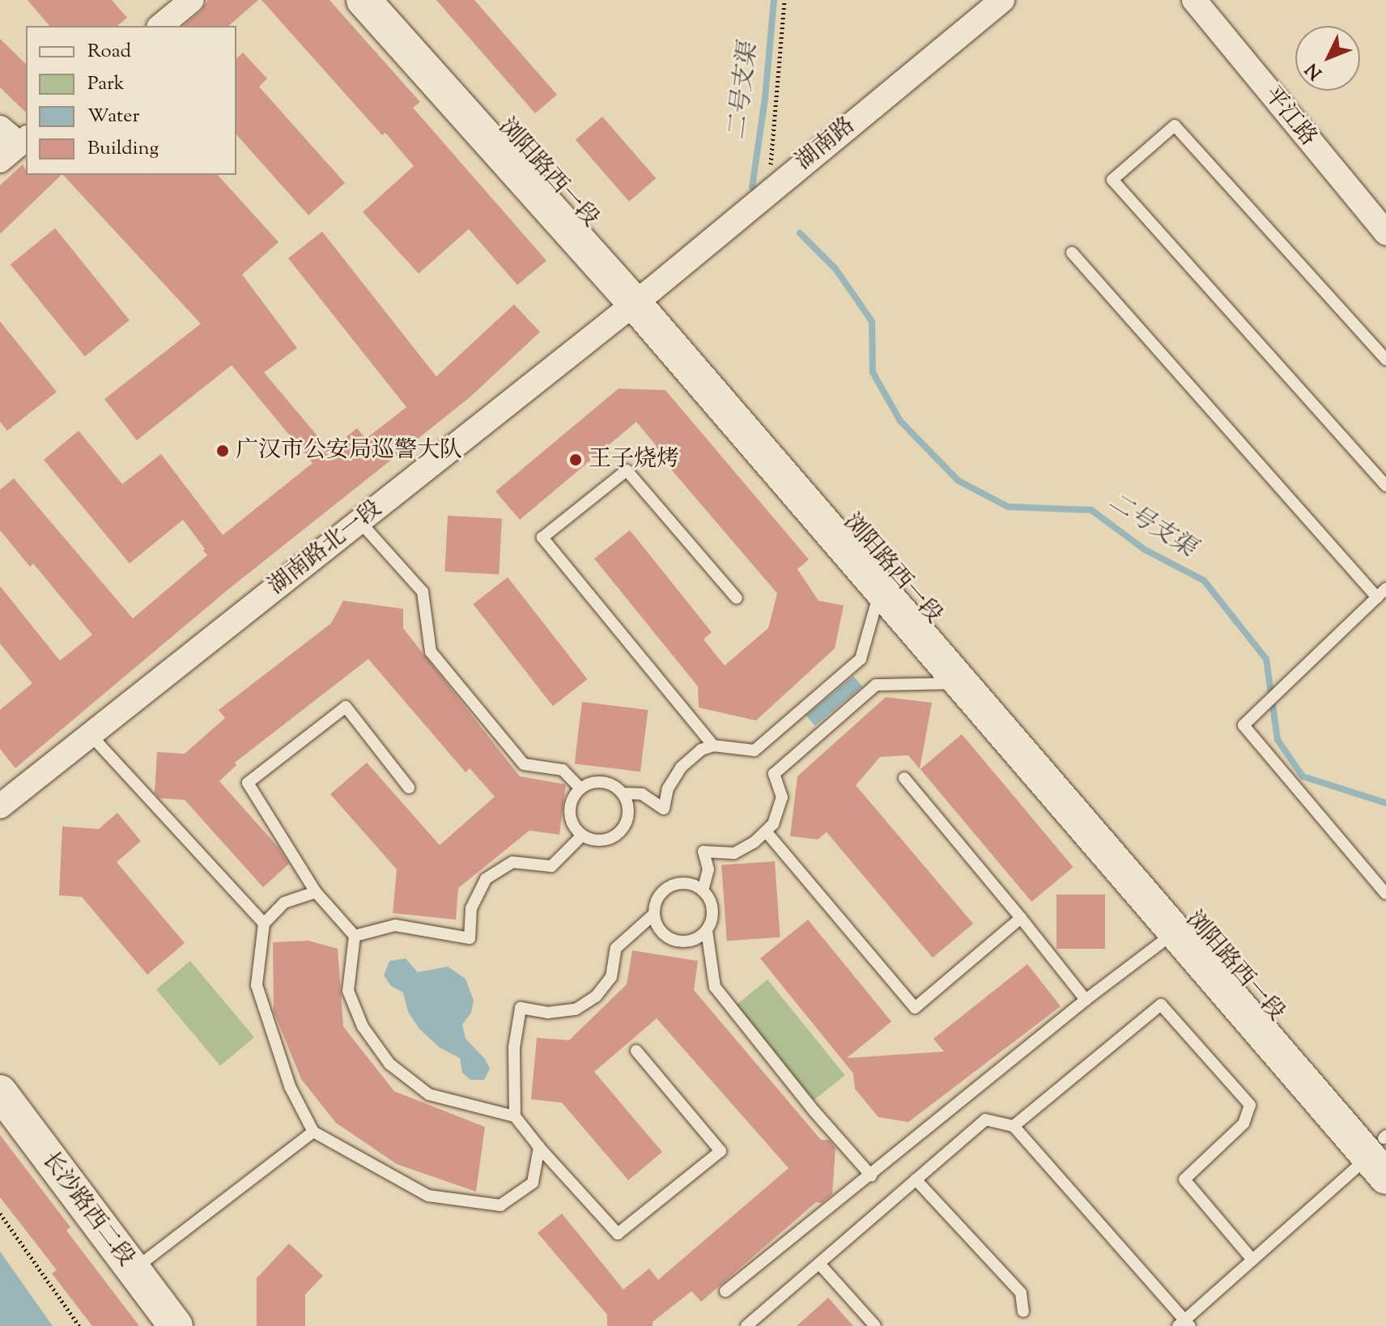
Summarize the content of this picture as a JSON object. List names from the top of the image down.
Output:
{
  "streets": {
    "street": [
      "平江路",
      "湖南路",
      "浏阳路西一段",
      "湖南路北一段",
      "长沙路西二段"
    ]
  },
  "crossings": [
    ["湖南路", "浏阳路西一段"],
    ["湖南路", "湖南路北一段"],
    ["浏阳路西一段", "湖南路北一段"]
  ],
  "water": ["二号支渠"],
  "places": ["广汉市公安局巡警大队", "王子烧烤"],
  "legend": [
    "Road",
    "Park",
    "Water",
    "Building"
  ],
  "north": "bottom left"
}
